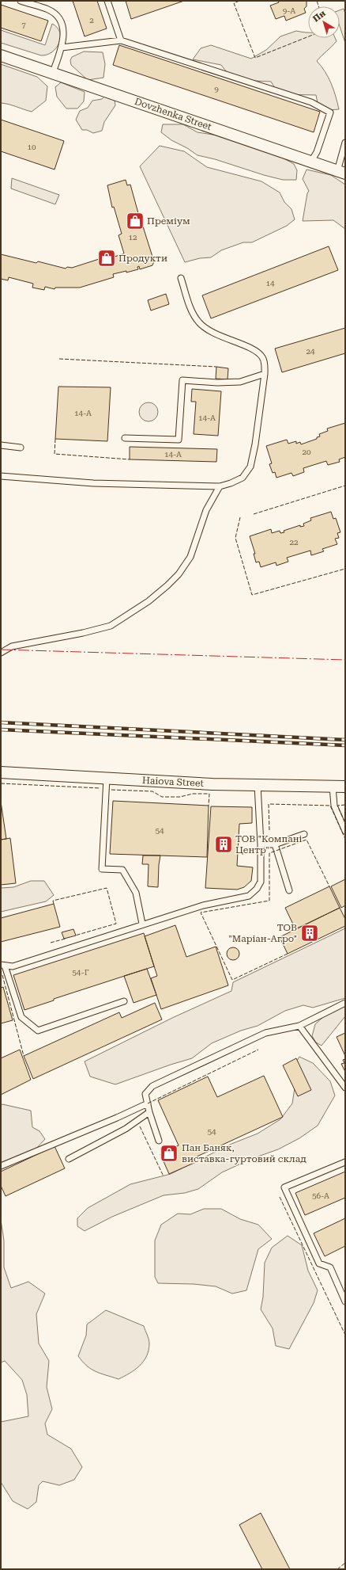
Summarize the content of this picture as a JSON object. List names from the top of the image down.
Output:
{
  "streets": {
    "street": ["Dovzhenka Street", "Haiova Street"]
  },
  "places": {
    "shop": ["Преміум", "Продукти", "Пан Баняк, виставка-гуртовий склад"],
    "building": ["ТОВ \"Компані Центр\"", "ТОВ \"Маріан-Агро\""]
  },
  "house_numbers": [
    "9-А",
    "2",
    "7",
    "9",
    "10",
    "12",
    "14",
    "24",
    "14-А",
    "14-А",
    "20",
    "14-А",
    "22",
    "54",
    "54-Г",
    "54",
    "56-А"
  ],
  "north": "top left"
}
